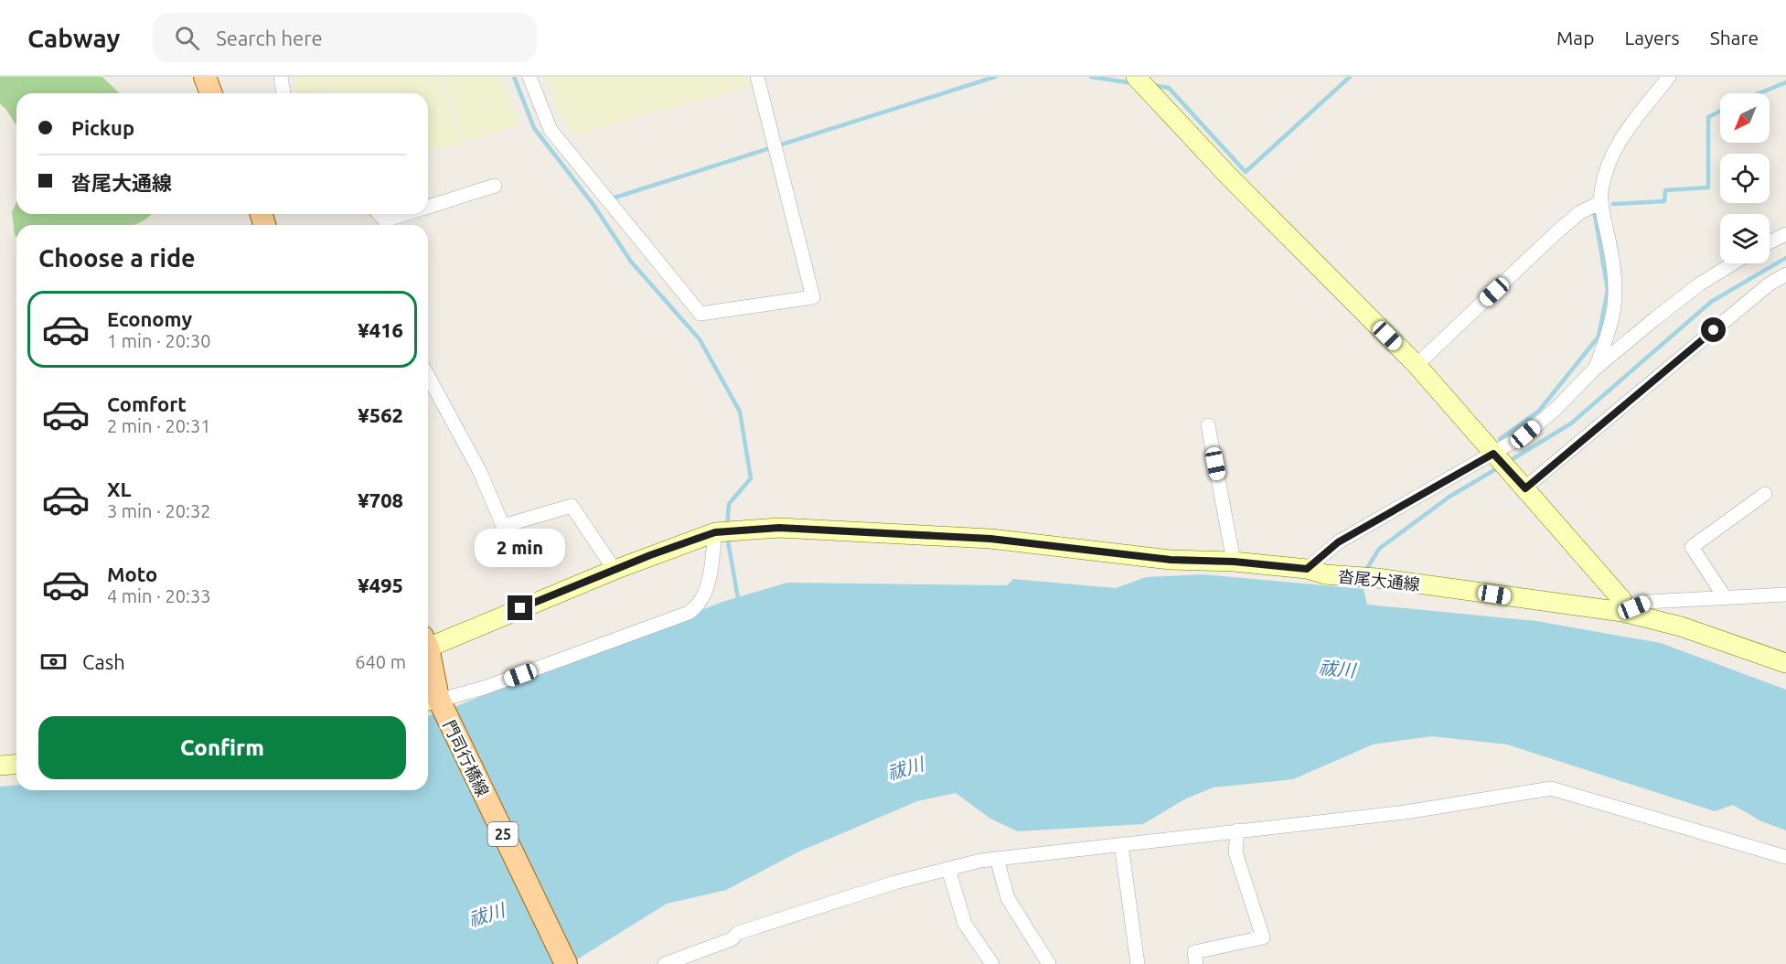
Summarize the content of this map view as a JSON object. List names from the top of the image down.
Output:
{
  "streets": {
    "main road": ["沓尾大通線", "門司行橋線", "25"]
  },
  "water": ["祓川"],
  "north": "bottom left",
  "page": {
    "header": "Cabway",
    "search": "Search here",
    "nav": ["Map", "Layers", "Share"],
    "banner": ["Pickup", "沓尾大通線"],
    "heading": "Choose a ride",
    "list": [
      {
        "name": "Economy",
        "note": "1 min · 20:30",
        "value": "¥416"
      },
      {
        "name": "Comfort",
        "note": "2 min · 20:31",
        "value": "¥562"
      },
      {
        "name": "XL",
        "note": "3 min · 20:32",
        "value": "¥708"
      },
      {
        "name": "Moto",
        "note": "4 min · 20:33",
        "value": "¥495"
      }
    ],
    "bubble": "2 min",
    "pay": ["Cash", "640 m"],
    "buttons": "Confirm"
  }
}
